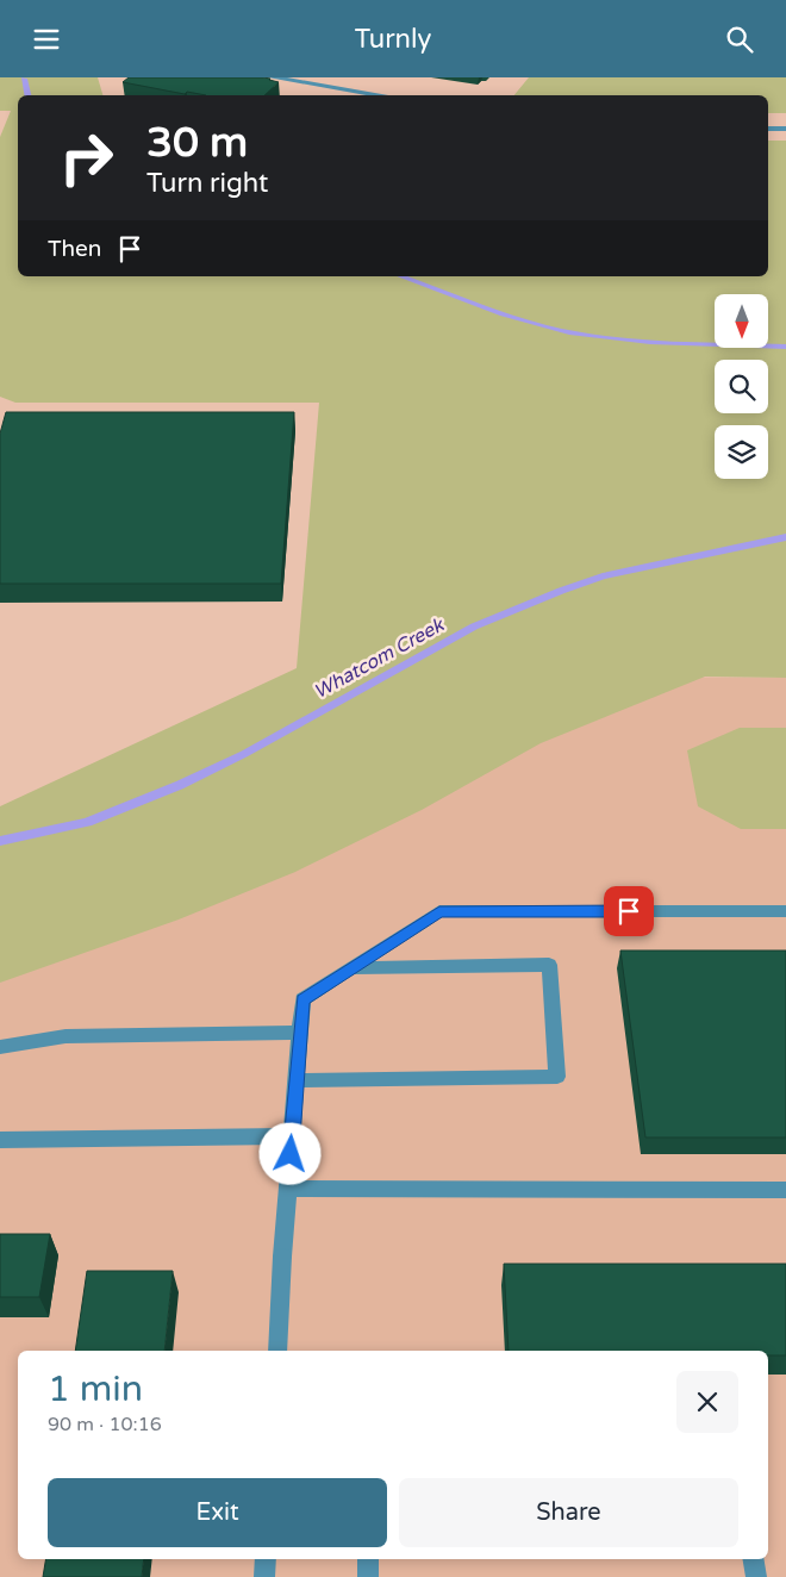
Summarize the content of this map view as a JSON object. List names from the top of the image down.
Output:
{
  "water": ["Whatcom Creek"],
  "north": "bottom",
  "page": {
    "header": "Turnly",
    "turn": ["30 m", "Turn right"],
    "then": "Then",
    "heading": ["1 min", "90 m · 10:16"],
    "buttons": ["Exit", "Share"]
  }
}
